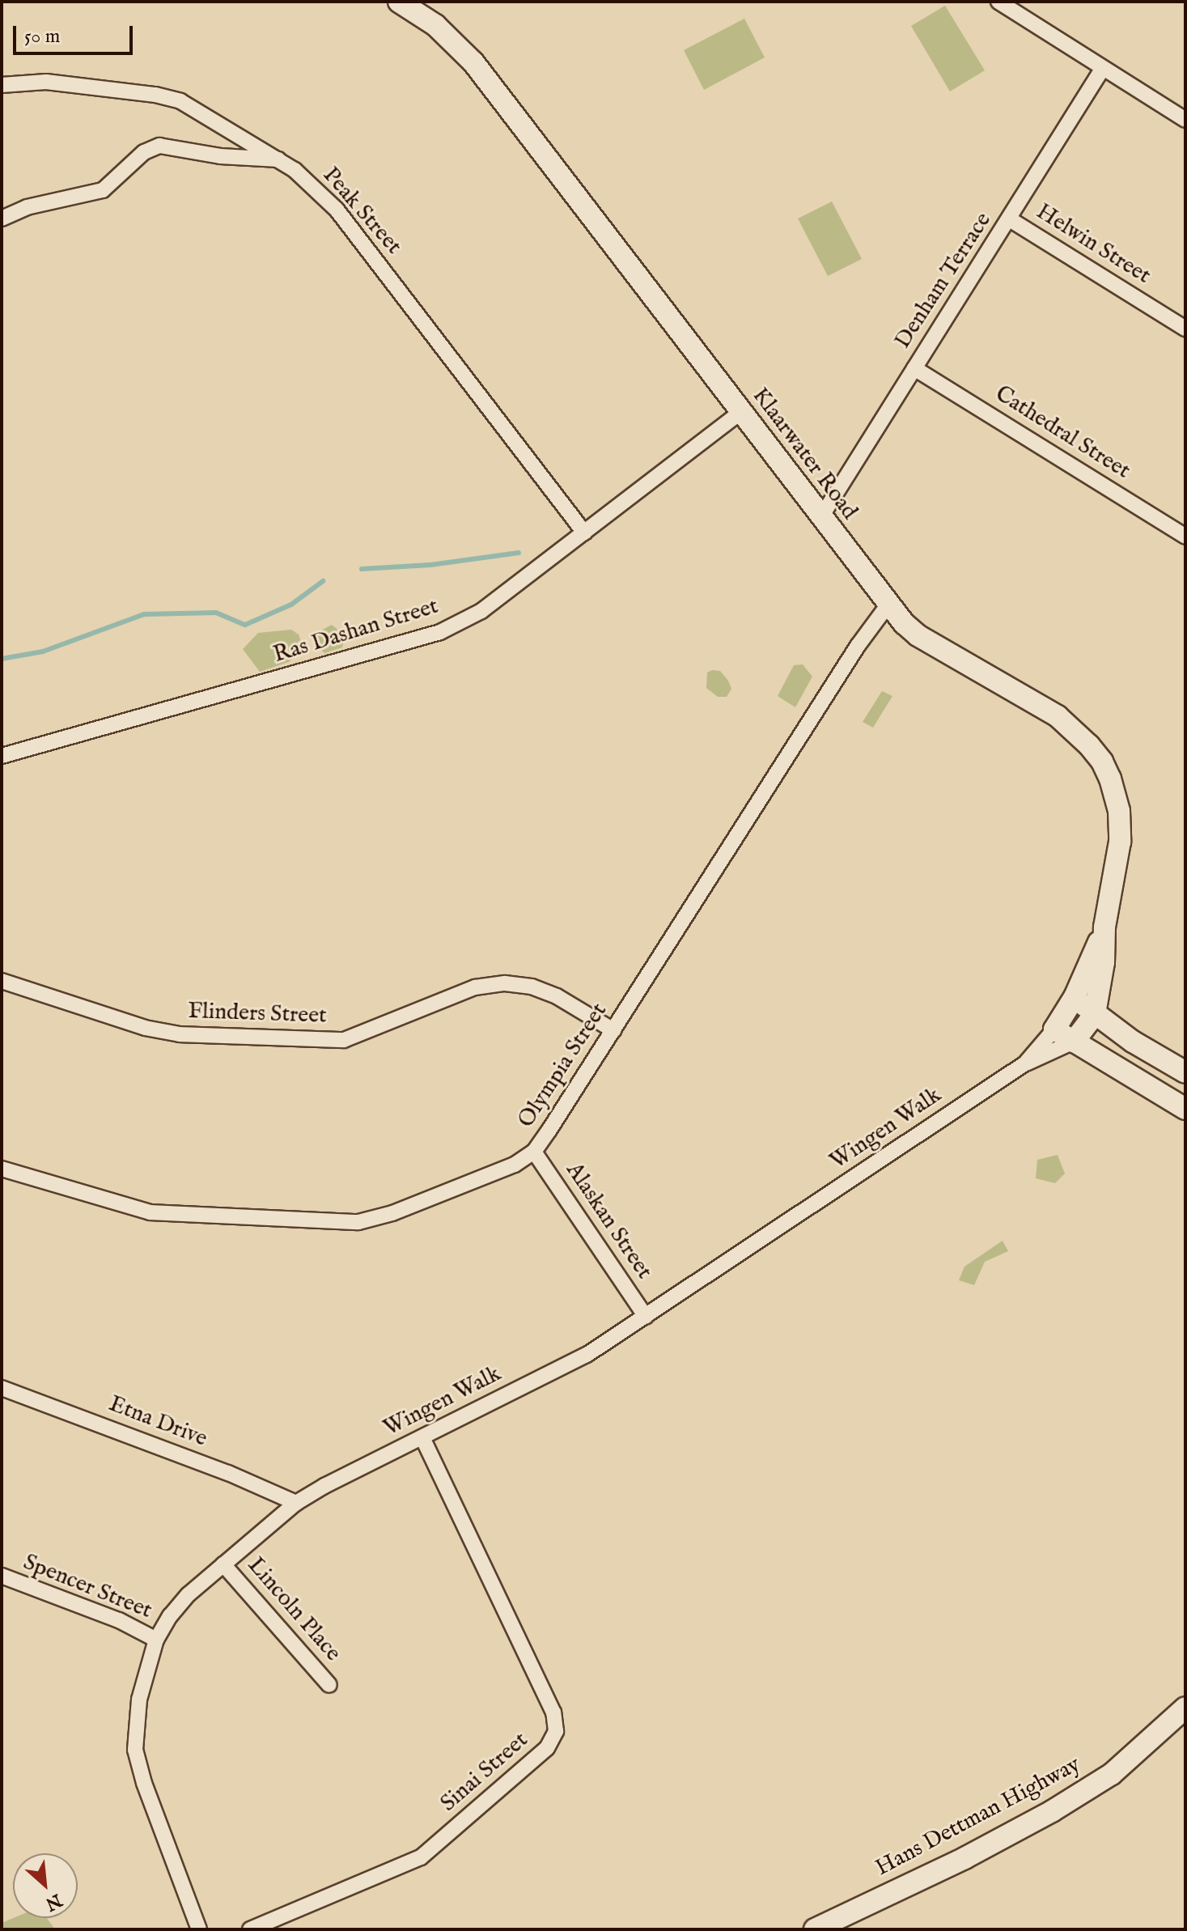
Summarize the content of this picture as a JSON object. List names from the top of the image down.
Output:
{
  "streets": {
    "street": [
      "Peak Street",
      "Helwin Street",
      "Denham Terrace",
      "Cathedral Street",
      "Klaarwater Road",
      "Ras Dashan Street",
      "Flinders Street",
      "Olympia Street",
      "Wingen Walk",
      "Alaskan Street",
      "Etna Drive",
      "Spencer Street",
      "Lincoln Place",
      "Sinai Street",
      "Hans Dettman Highway"
    ]
  },
  "crossings": [
    ["Peak Street", "Ras Dashan Street"],
    ["Helwin Street", "Denham Terrace"],
    ["Denham Terrace", "Cathedral Street"],
    ["Denham Terrace", "Klaarwater Road"],
    ["Klaarwater Road", "Ras Dashan Street"],
    ["Klaarwater Road", "Olympia Street"],
    ["Klaarwater Road", "Wingen Walk"],
    ["Flinders Street", "Olympia Street"],
    ["Olympia Street", "Alaskan Street"],
    ["Wingen Walk", "Alaskan Street"],
    ["Wingen Walk", "Etna Drive"],
    ["Wingen Walk", "Spencer Street"],
    ["Wingen Walk", "Lincoln Place"],
    ["Wingen Walk", "Sinai Street"]
  ],
  "scale_bar": "50 m",
  "north": "bottom right"
}
